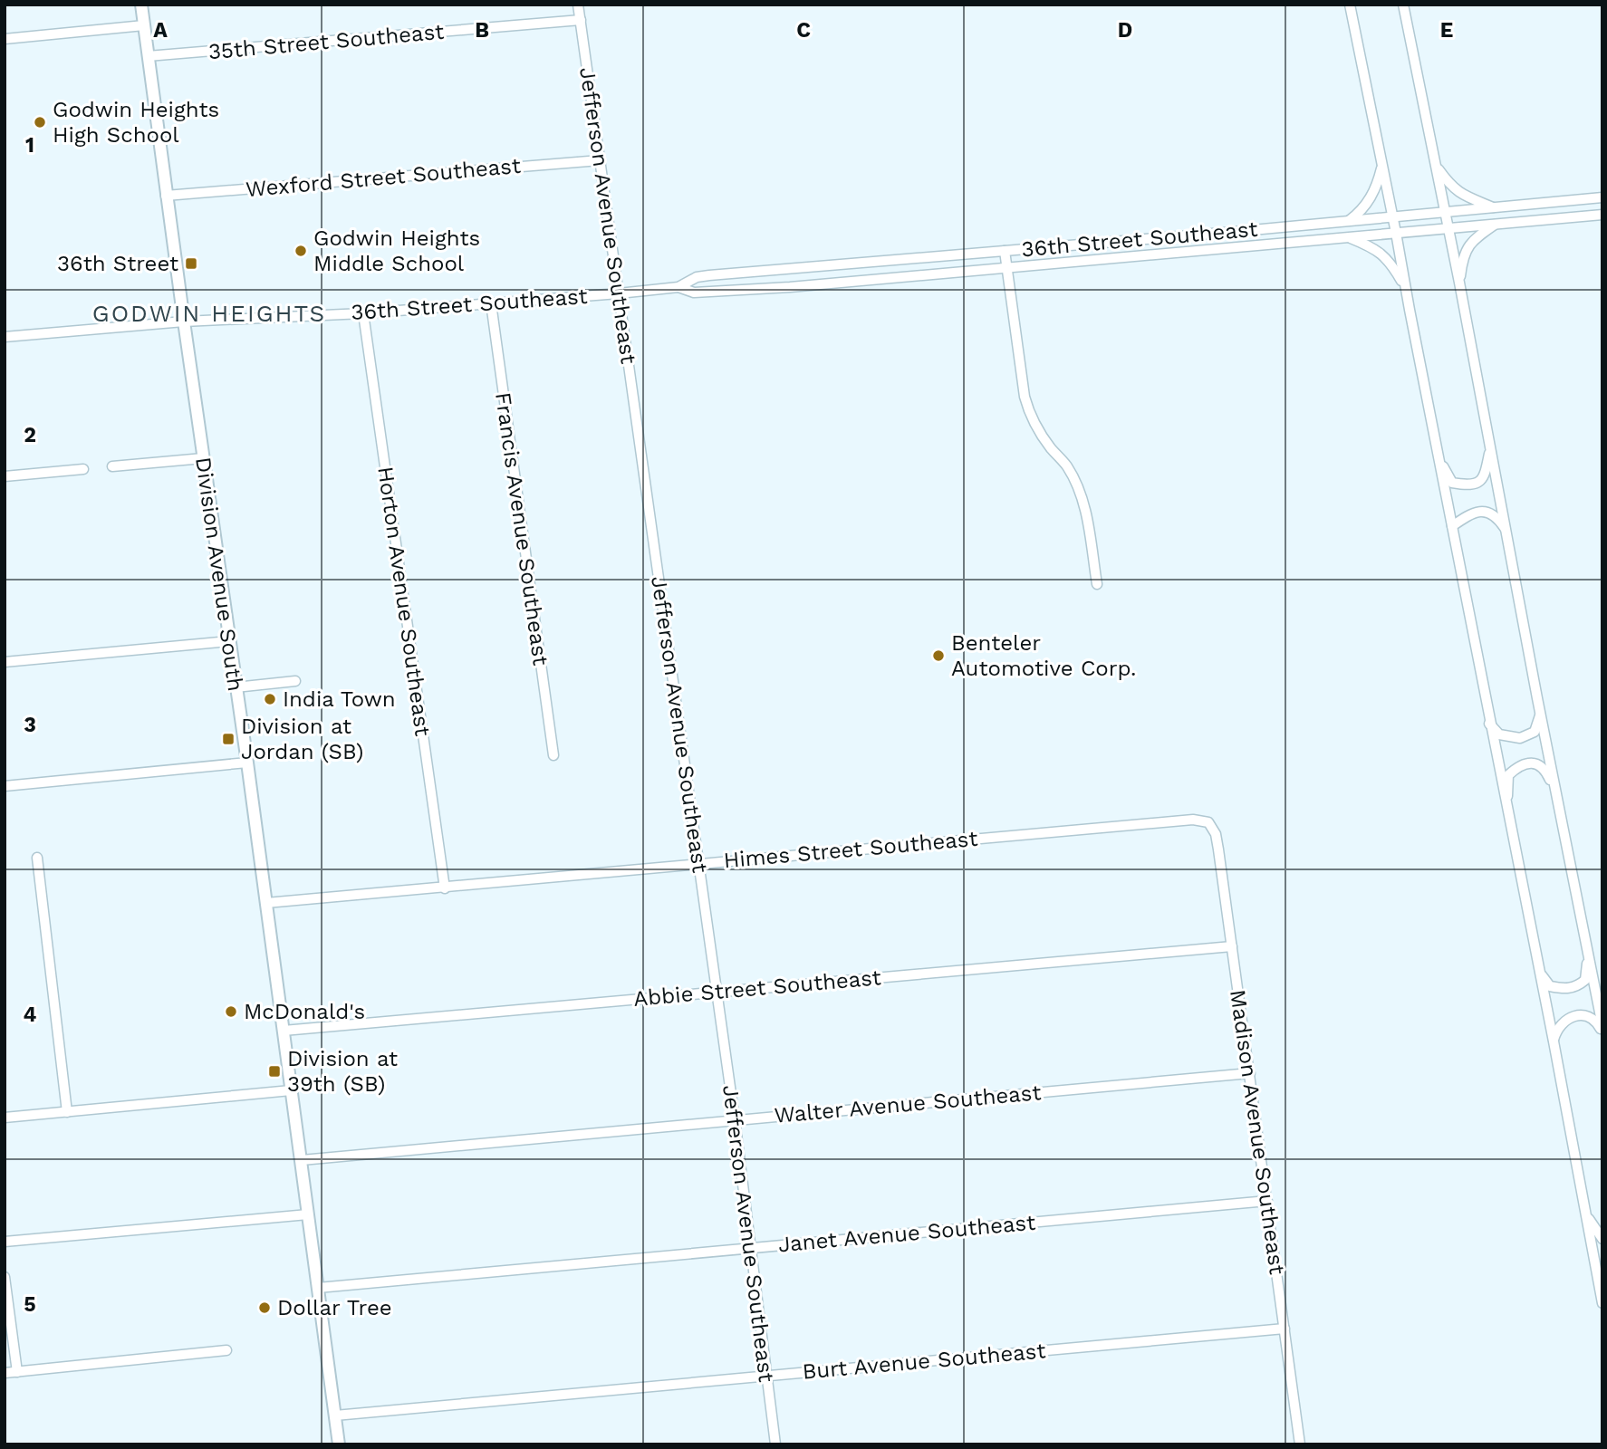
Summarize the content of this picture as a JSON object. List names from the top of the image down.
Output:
{
  "streets": {
    "main road": ["Division Avenue South"],
    "street": [
      "35th Street Southeast",
      "Wexford Street Southeast",
      "Jefferson Avenue Southeast",
      "36th Street Southeast",
      "Francis Avenue Southeast",
      "Horton Avenue Southeast",
      "Himes Street Southeast",
      "Abbie Street Southeast",
      "Walter Avenue Southeast",
      "Madison Avenue Southeast",
      "Janet Avenue Southeast",
      "Burt Avenue Southeast"
    ]
  },
  "crossings": [
    ["35th Street Southeast", "Jefferson Avenue Southeast"],
    ["35th Street Southeast", "Division Avenue South"],
    ["Wexford Street Southeast", "Jefferson Avenue Southeast"],
    ["Wexford Street Southeast", "Division Avenue South"],
    ["Jefferson Avenue Southeast", "36th Street Southeast"],
    ["Jefferson Avenue Southeast", "Himes Street Southeast"],
    ["Jefferson Avenue Southeast", "Abbie Street Southeast"],
    ["Jefferson Avenue Southeast", "Walter Avenue Southeast"],
    ["Jefferson Avenue Southeast", "Janet Avenue Southeast"],
    ["Jefferson Avenue Southeast", "Burt Avenue Southeast"],
    ["36th Street Southeast", "Francis Avenue Southeast"],
    ["36th Street Southeast", "Division Avenue South"],
    ["36th Street Southeast", "Horton Avenue Southeast"],
    ["Division Avenue South", "Himes Street Southeast"],
    ["Division Avenue South", "Abbie Street Southeast"],
    ["Division Avenue South", "Walter Avenue Southeast"],
    ["Division Avenue South", "Janet Avenue Southeast"],
    ["Division Avenue South", "Burt Avenue Southeast"],
    ["Horton Avenue Southeast", "Himes Street Southeast"],
    ["Himes Street Southeast", "Madison Avenue Southeast"],
    ["Abbie Street Southeast", "Madison Avenue Southeast"],
    ["Walter Avenue Southeast", "Madison Avenue Southeast"],
    ["Madison Avenue Southeast", "Janet Avenue Southeast"],
    ["Madison Avenue Southeast", "Burt Avenue Southeast"]
  ],
  "districts": ["GODWIN HEIGHTS"],
  "places": {
    "other": [
      "Godwin Heights High School",
      "Godwin Heights Middle School",
      "Benteler Automotive Corp.",
      "India Town",
      "McDonald's",
      "Dollar Tree"
    ],
    "transit": ["36th Street", "Division at Jordan (SB)", "Division at 39th (SB)"]
  },
  "grid": {
    "columns": [
      "A",
      "B",
      "C",
      "D",
      "E"
    ],
    "rows": [
      "1",
      "2",
      "3",
      "4",
      "5"
    ]
  }
}
